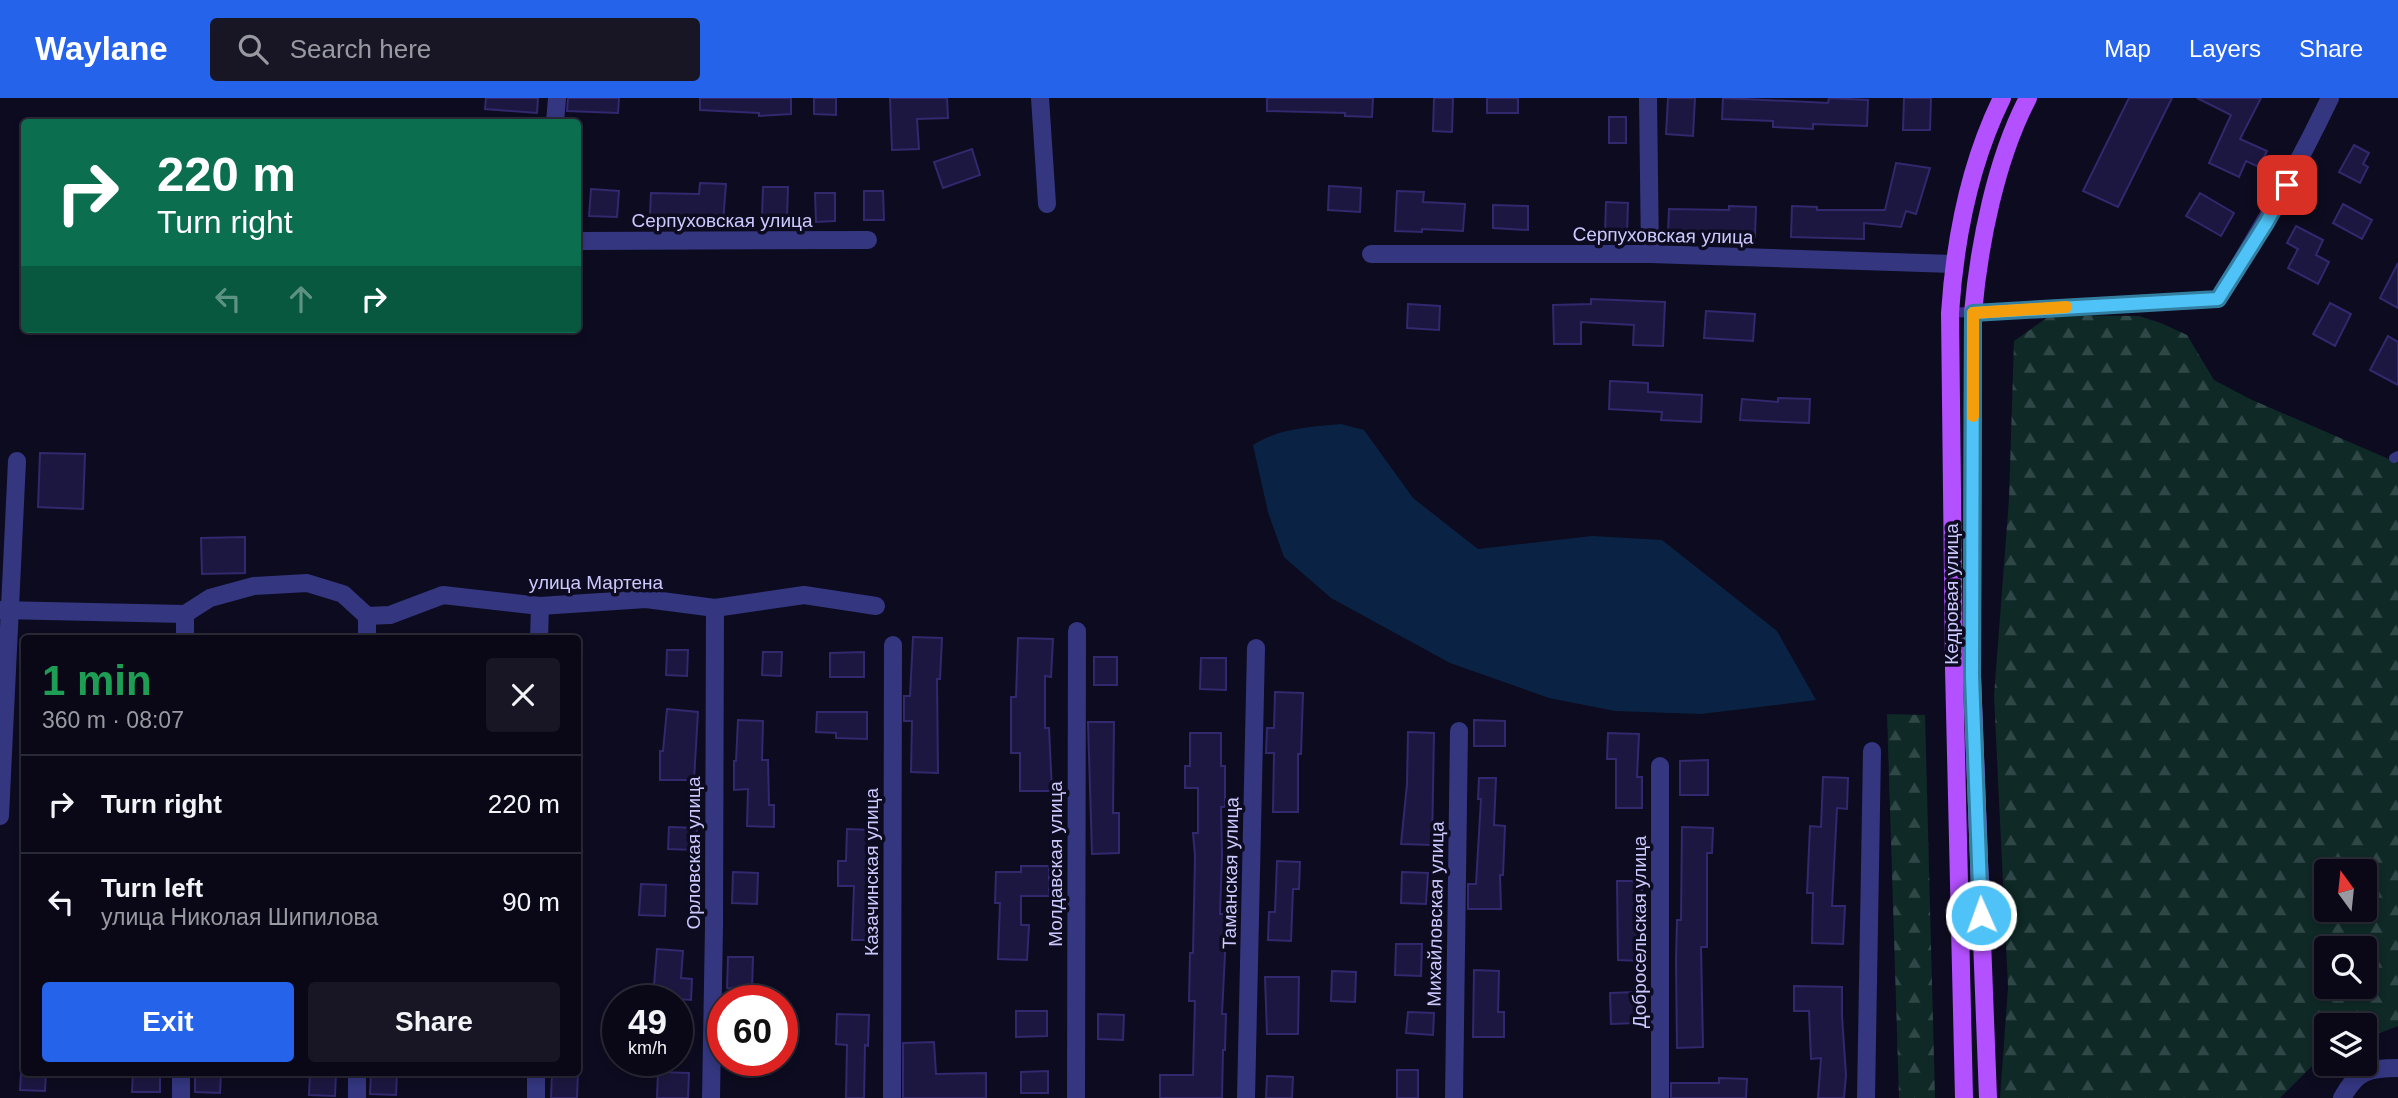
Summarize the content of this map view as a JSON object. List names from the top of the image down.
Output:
{
  "streets": {
    "main road": ["Кедровая улица"],
    "street": [
      "Серпуховская улица",
      "улица Мартена",
      "Орловская улица",
      "Молдавская улица",
      "Казачинская улица",
      "Таманская улица",
      "Михайловская улица",
      "Добросельская улица"
    ]
  },
  "crossings": [
    ["Серпуховская улица", "Кедровая улица"],
    ["улица Мартена", "Орловская улица"]
  ],
  "north": "top",
  "page": {
    "header": "Waylane",
    "search": "Search here",
    "nav": ["Map", "Layers", "Share"],
    "turn": ["220 m", "Turn right"],
    "heading": ["1 min", "360 m · 08:07"],
    "list": [
      {
        "name": "Turn right",
        "value": "220 m"
      },
      {
        "name": "Turn left",
        "note": "улица Николая Шипилова",
        "value": "90 m"
      }
    ],
    "buttons": ["Exit", "Share"],
    "speed": "49 km/h",
    "limit": "60"
  }
}
